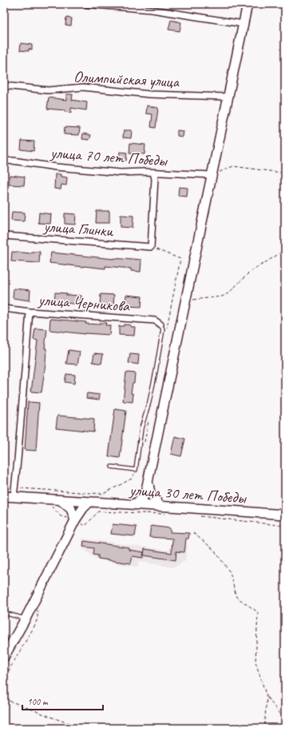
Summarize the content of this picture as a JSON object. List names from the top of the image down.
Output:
{
  "streets": {
    "main road": ["улица 30 лет Победы"],
    "street": [
      "Олимпийская улица",
      "улица 70 лет Победы",
      "улица Глинки",
      "улица Черникова"
    ]
  },
  "crossings": [
    ["улица 70 лет Победы", "улица Глинки"]
  ],
  "scale_bar": "100 m"
}
